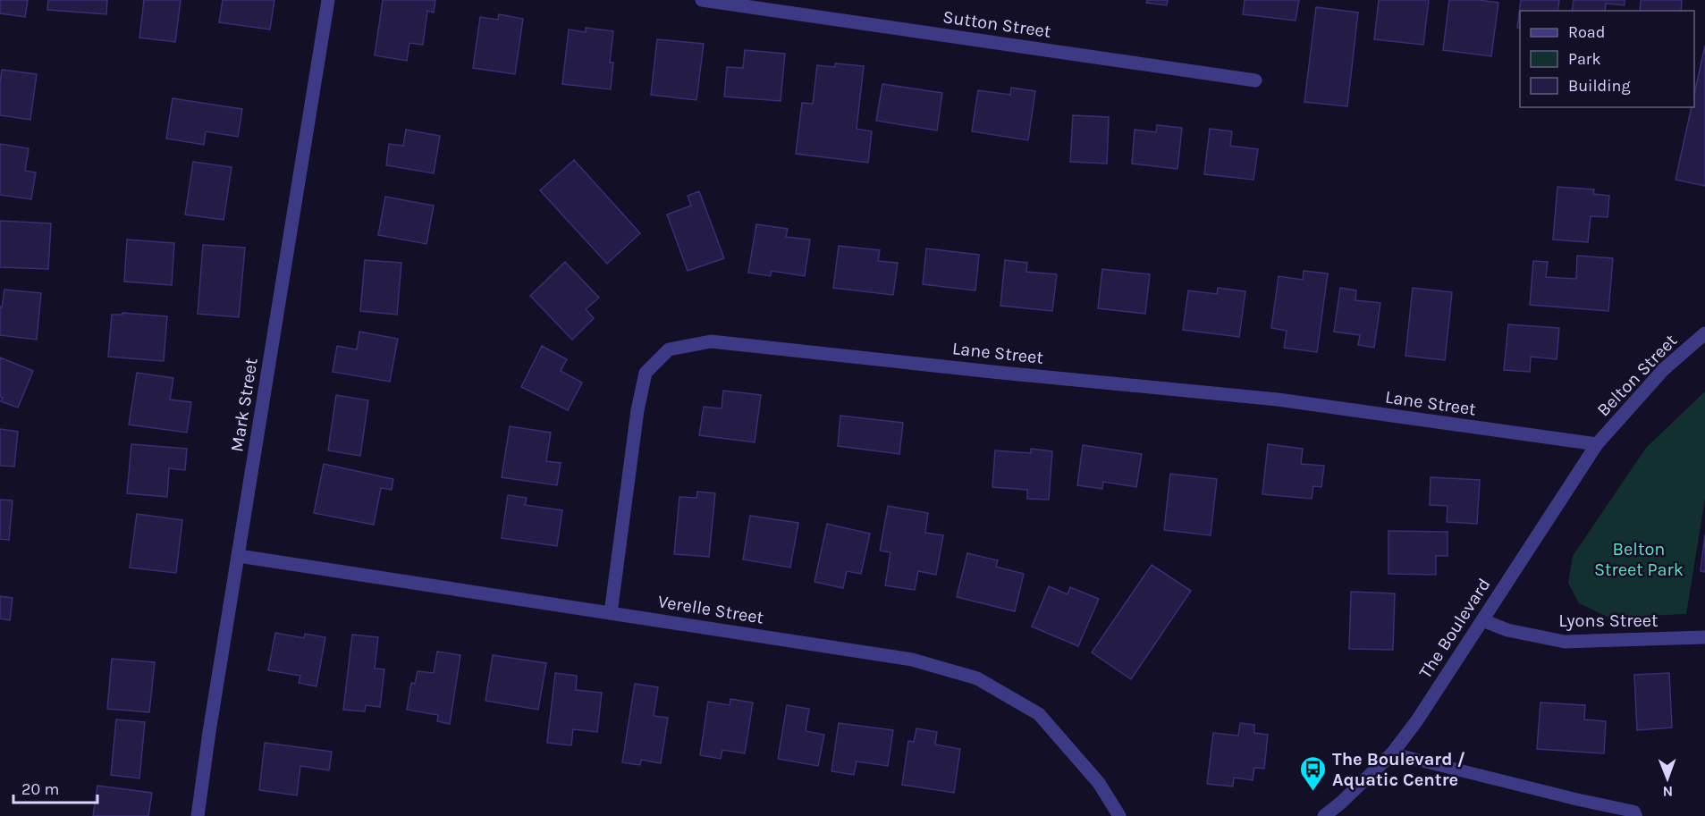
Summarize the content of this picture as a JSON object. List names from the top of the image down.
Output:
{
  "streets": {
    "street": [
      "Sutton Street",
      "Lane Street",
      "Belton Street",
      "Mark Street",
      "Verelle Street",
      "Lyons Street",
      "The Boulevard"
    ]
  },
  "crossings": [
    ["Lane Street", "Belton Street"],
    ["Lane Street", "Verelle Street"],
    ["Lane Street", "The Boulevard"],
    ["Belton Street", "The Boulevard"],
    ["Mark Street", "Verelle Street"],
    ["Lyons Street", "The Boulevard"]
  ],
  "parks": ["Belton Street Park"],
  "places": {
    "bus stop": ["The Boulevard / Aquatic Centre"]
  },
  "legend": ["Road", "Park", "Building"],
  "scale_bar": "20 m",
  "north": "bottom"
}
